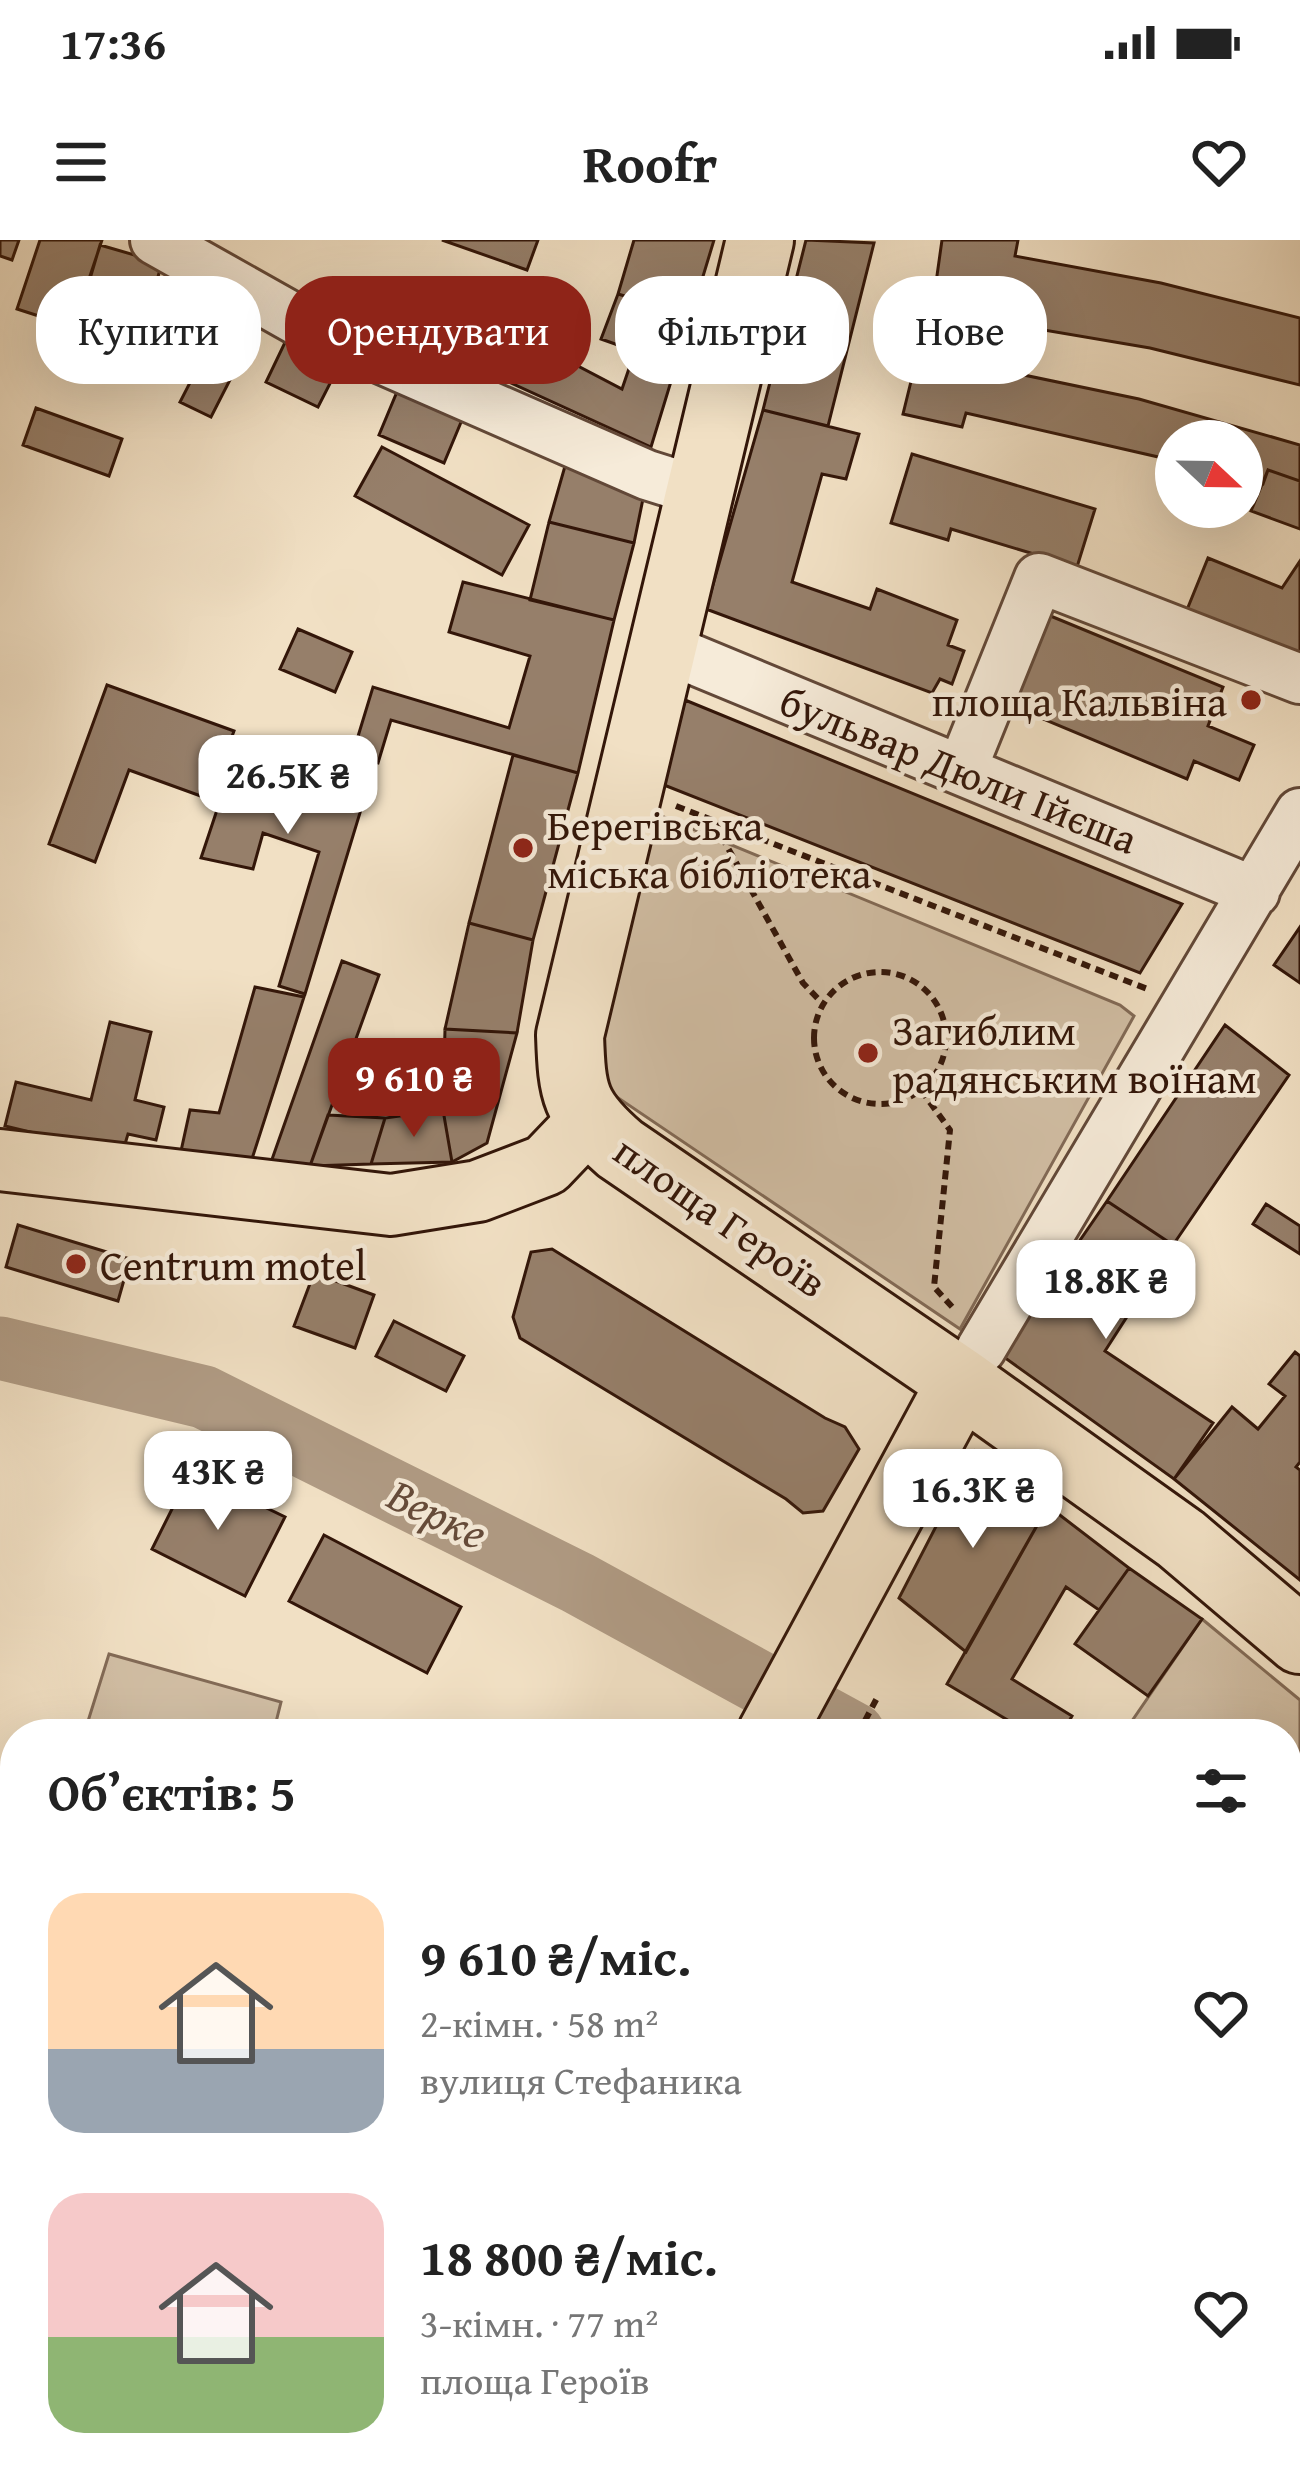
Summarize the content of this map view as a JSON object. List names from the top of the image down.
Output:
{
  "streets": {
    "highway": ["площа Героїв"],
    "street": ["бульвар Дюли Ійєша"]
  },
  "crossings": [
    ["бульвар Дюли Ійєша", "площа Героїв"]
  ],
  "water": ["Верке"],
  "places": [
    "площа Кальвіна",
    "Берегівська міська бібліотека",
    "Загиблим радянським воїнам",
    "Centrum motel"
  ],
  "north": "right",
  "page": {
    "status": "17:36",
    "header": "Roofr",
    "chip": [
      "Купити",
      "Орендувати",
      "Фільтри",
      "Нове"
    ],
    "price": [
      "26.5K ₴",
      "9 610 ₴",
      "18.8K ₴",
      "43K ₴",
      "16.3K ₴"
    ],
    "heading": "Об’єктів: 5",
    "list": [
      {
        "name": "9 610 ₴/міс.",
        "note": "2-кімн. · 58 m² · вулиця Стефаника"
      },
      {
        "name": "18 800 ₴/міс.",
        "note": "3-кімн. · 77 m² · площа Героїв"
      }
    ]
  }
}
